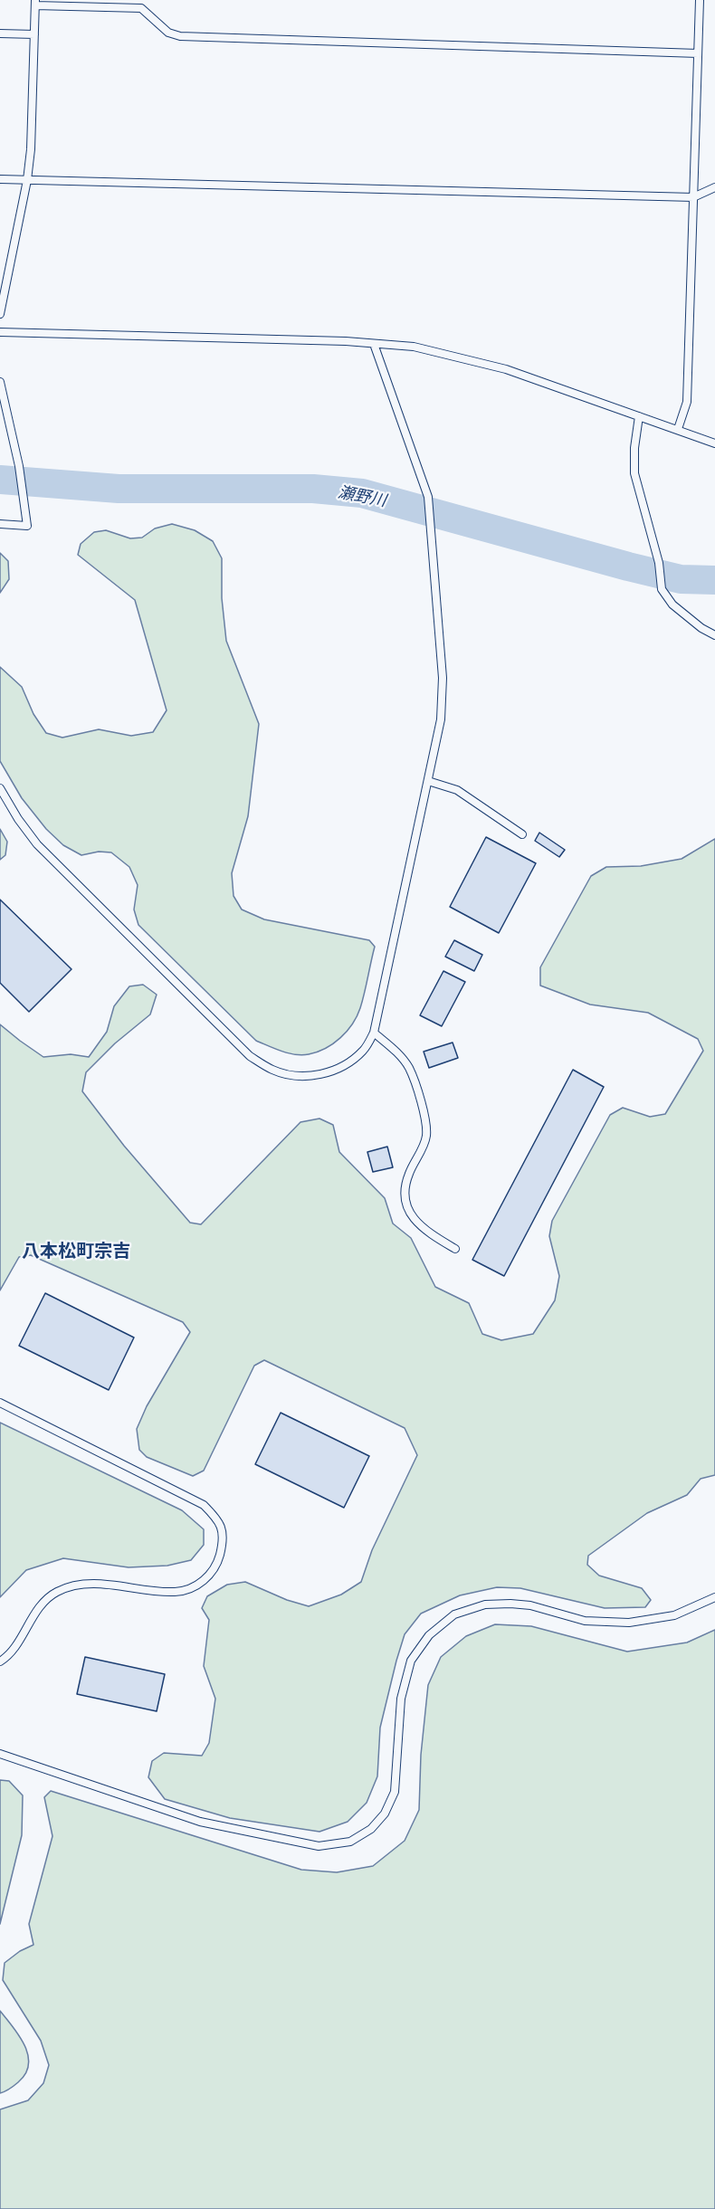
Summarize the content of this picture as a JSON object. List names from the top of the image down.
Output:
{
  "districts": ["八本松町宗吉"],
  "water": ["瀬野川"]
}
